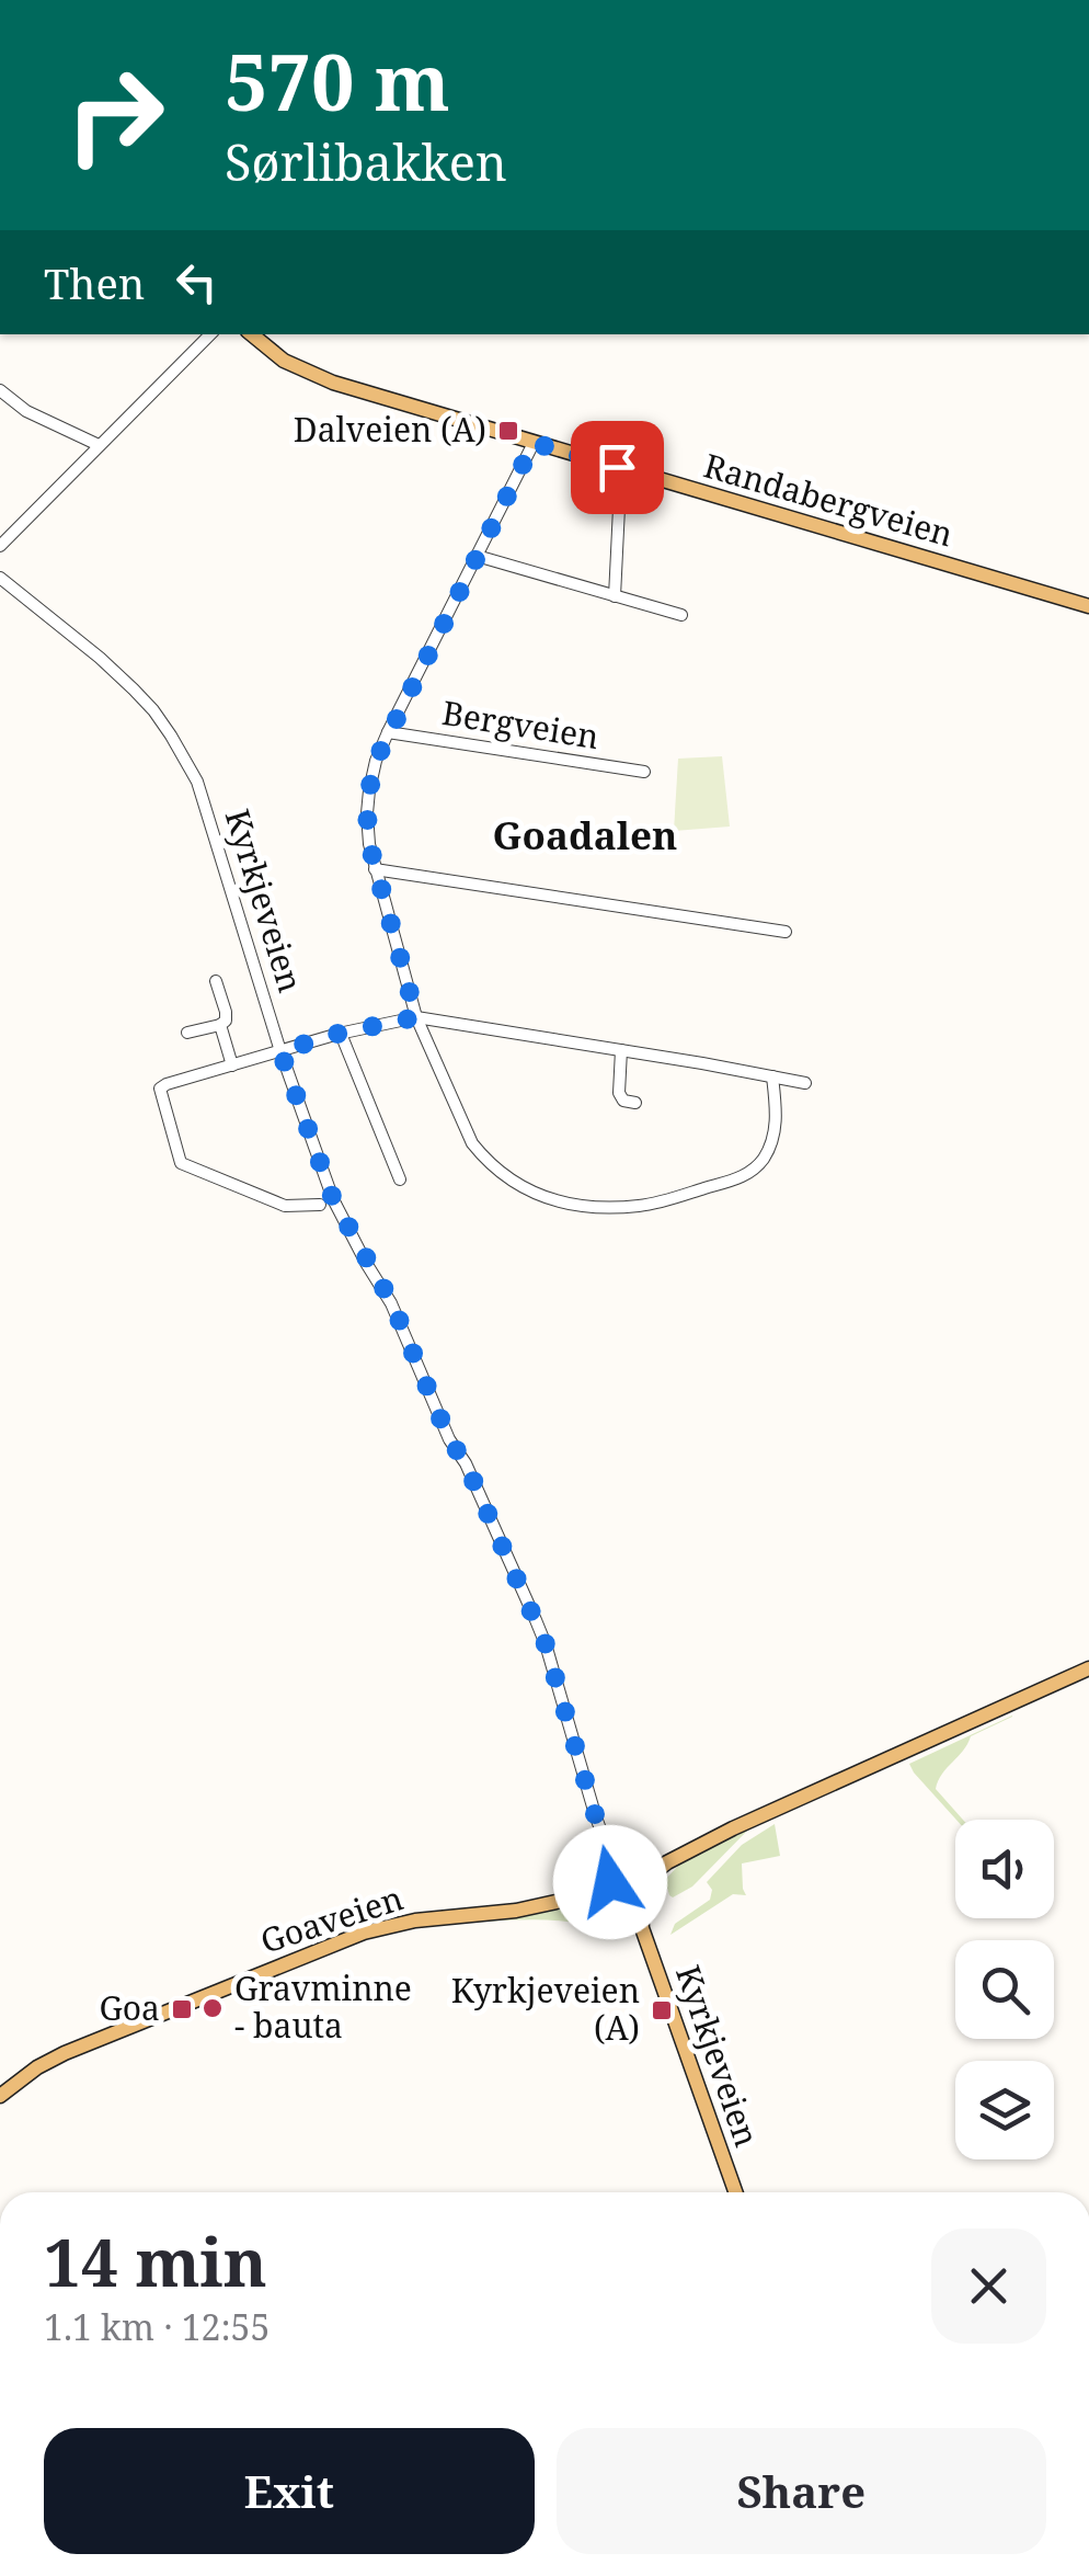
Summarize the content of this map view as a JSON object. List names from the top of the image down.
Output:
{
  "streets": {
    "main road": ["Randabergveien", "Kyrkjeveien", "Goaveien"],
    "street": ["Bergveien"]
  },
  "crossings": [
    ["Kyrkjeveien", "Goaveien"]
  ],
  "districts": ["Goadalen"],
  "places": {
    "transit": ["Dalveien (A)", "Goa", "Kyrkjeveien (A)"],
    "other": ["Gravminne - bauta"]
  },
  "page": {
    "turn": ["570 m", "Sørlibakken"],
    "then": "Then",
    "heading": ["14 min", "1.1 km · 12:55"],
    "buttons": ["Exit", "Share"]
  }
}
